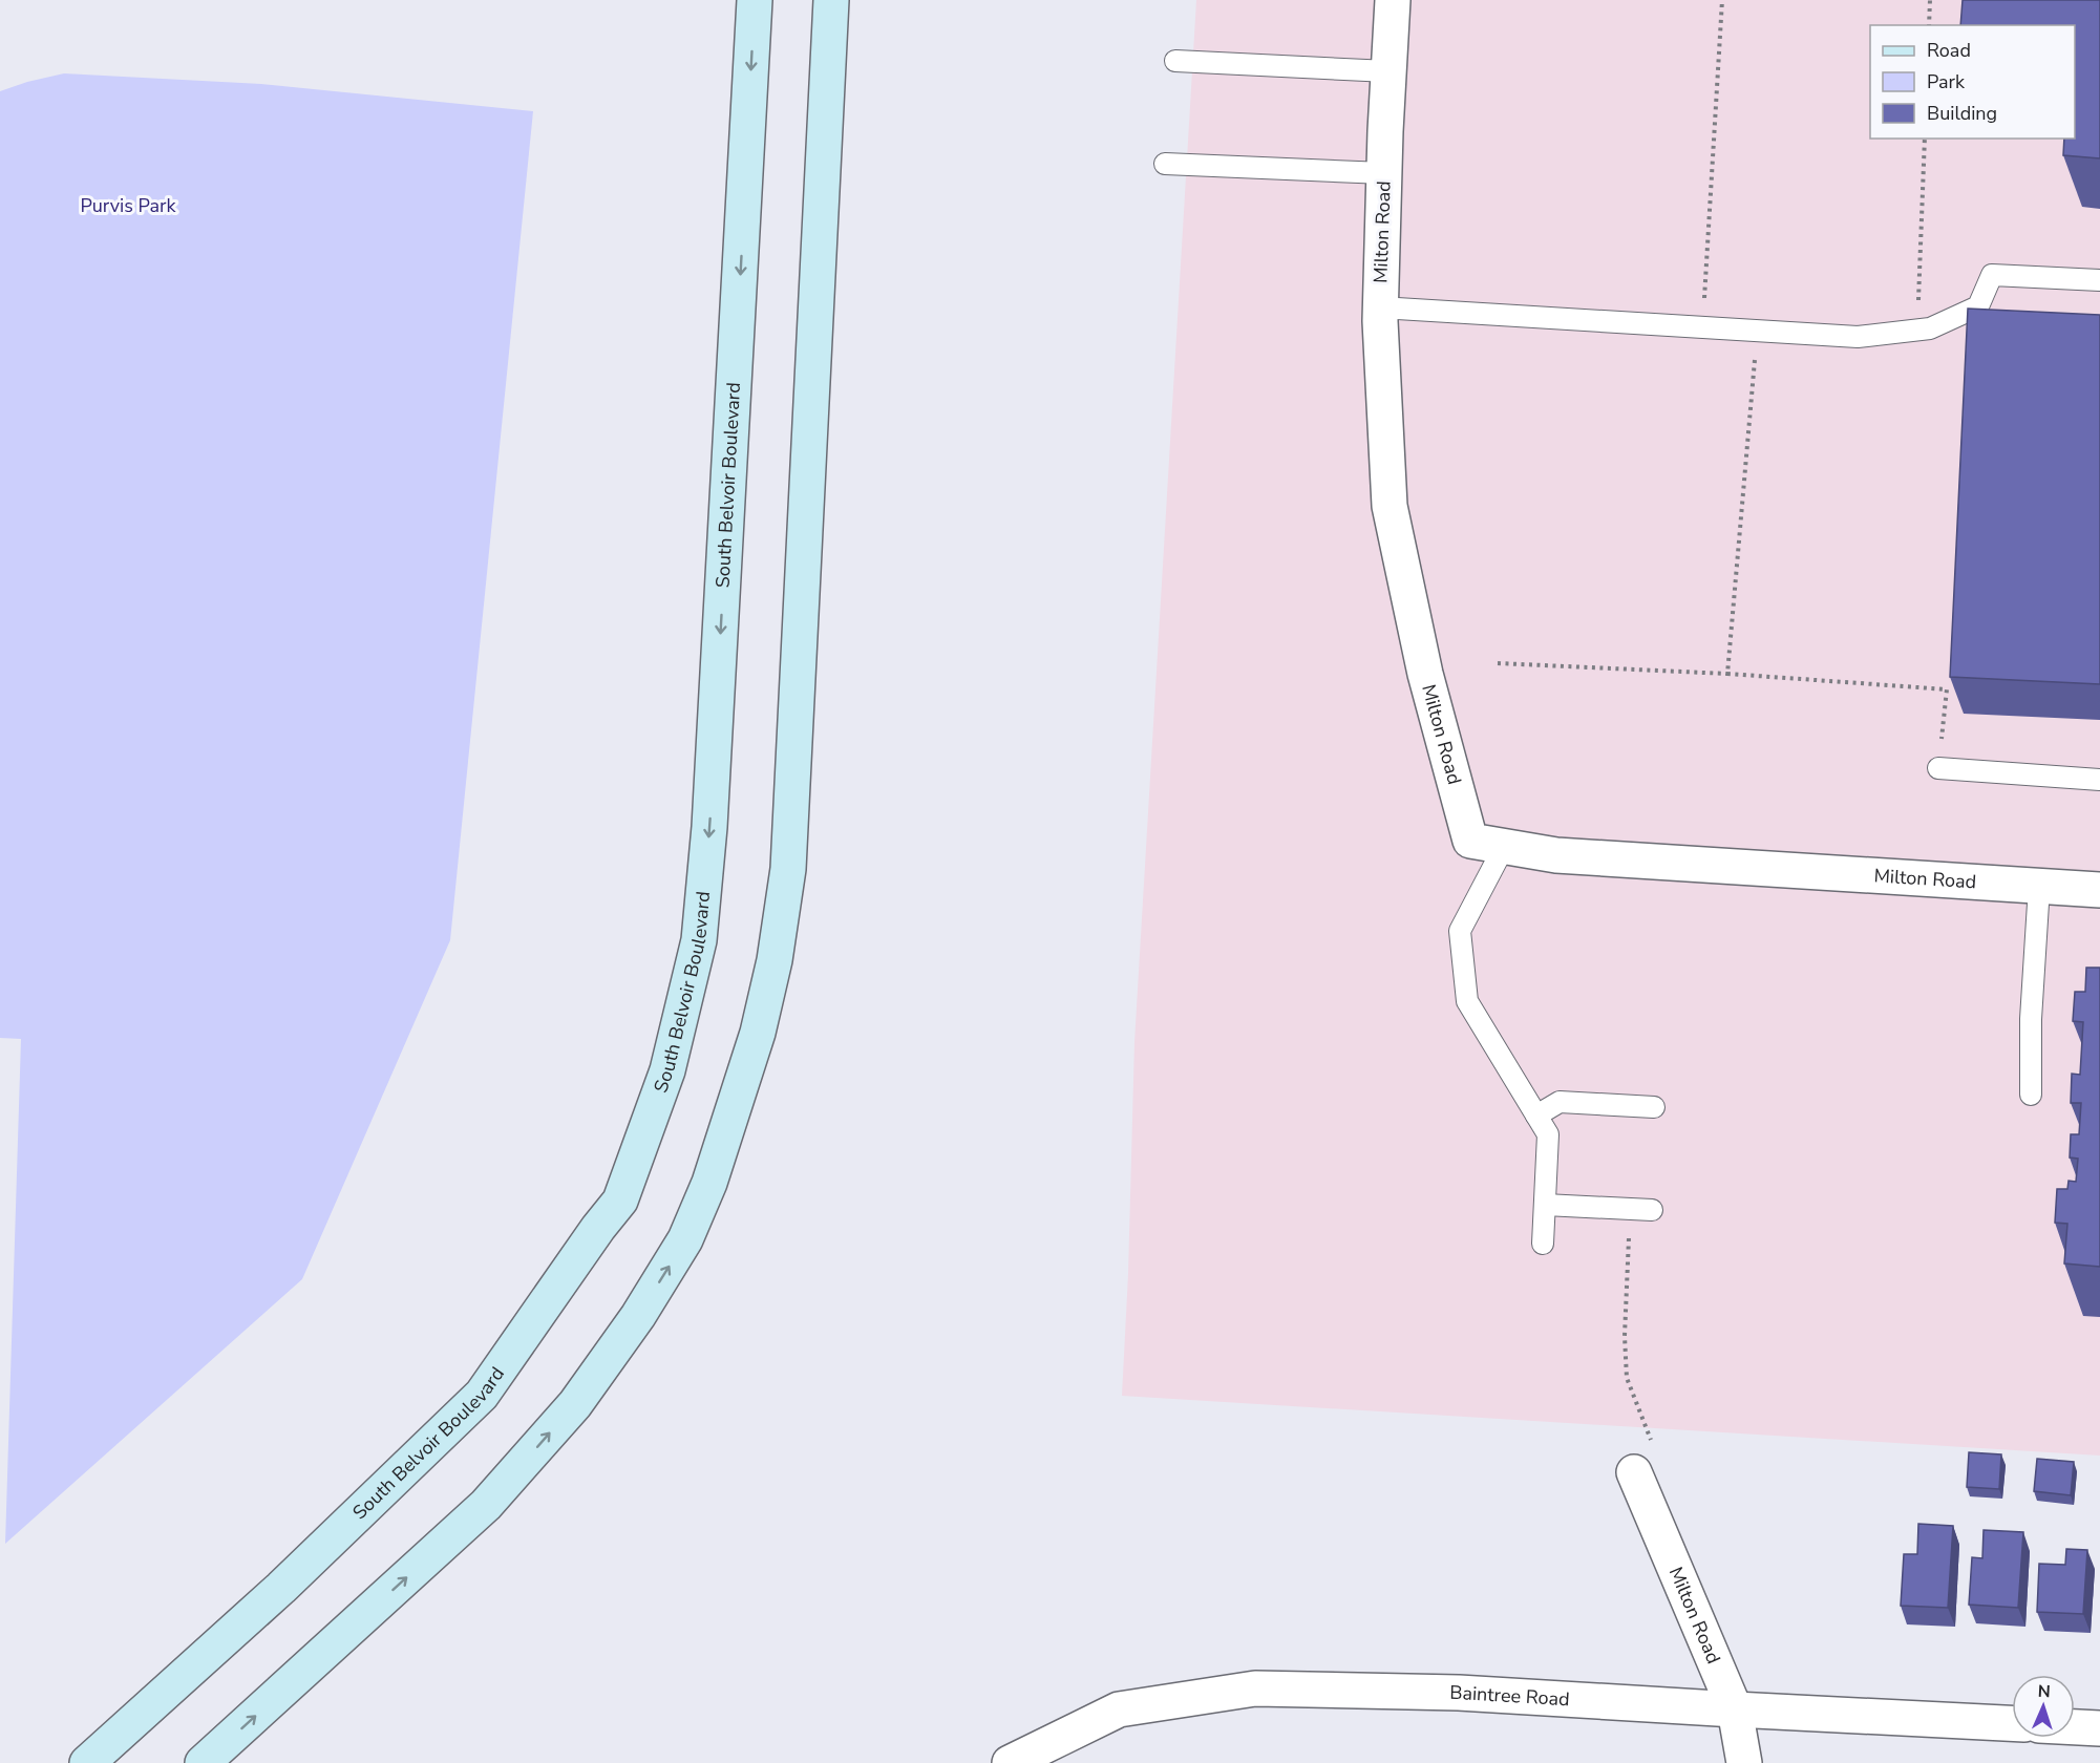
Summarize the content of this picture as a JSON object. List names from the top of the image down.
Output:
{
  "streets": {
    "street": ["Milton Road", "South Belvoir Boulevard", "Baintree Road"]
  },
  "crossings": [
    ["Milton Road", "Baintree Road"]
  ],
  "parks": ["Purvis Park"],
  "legend": ["Road", "Park", "Building"],
  "north": "top"
}
